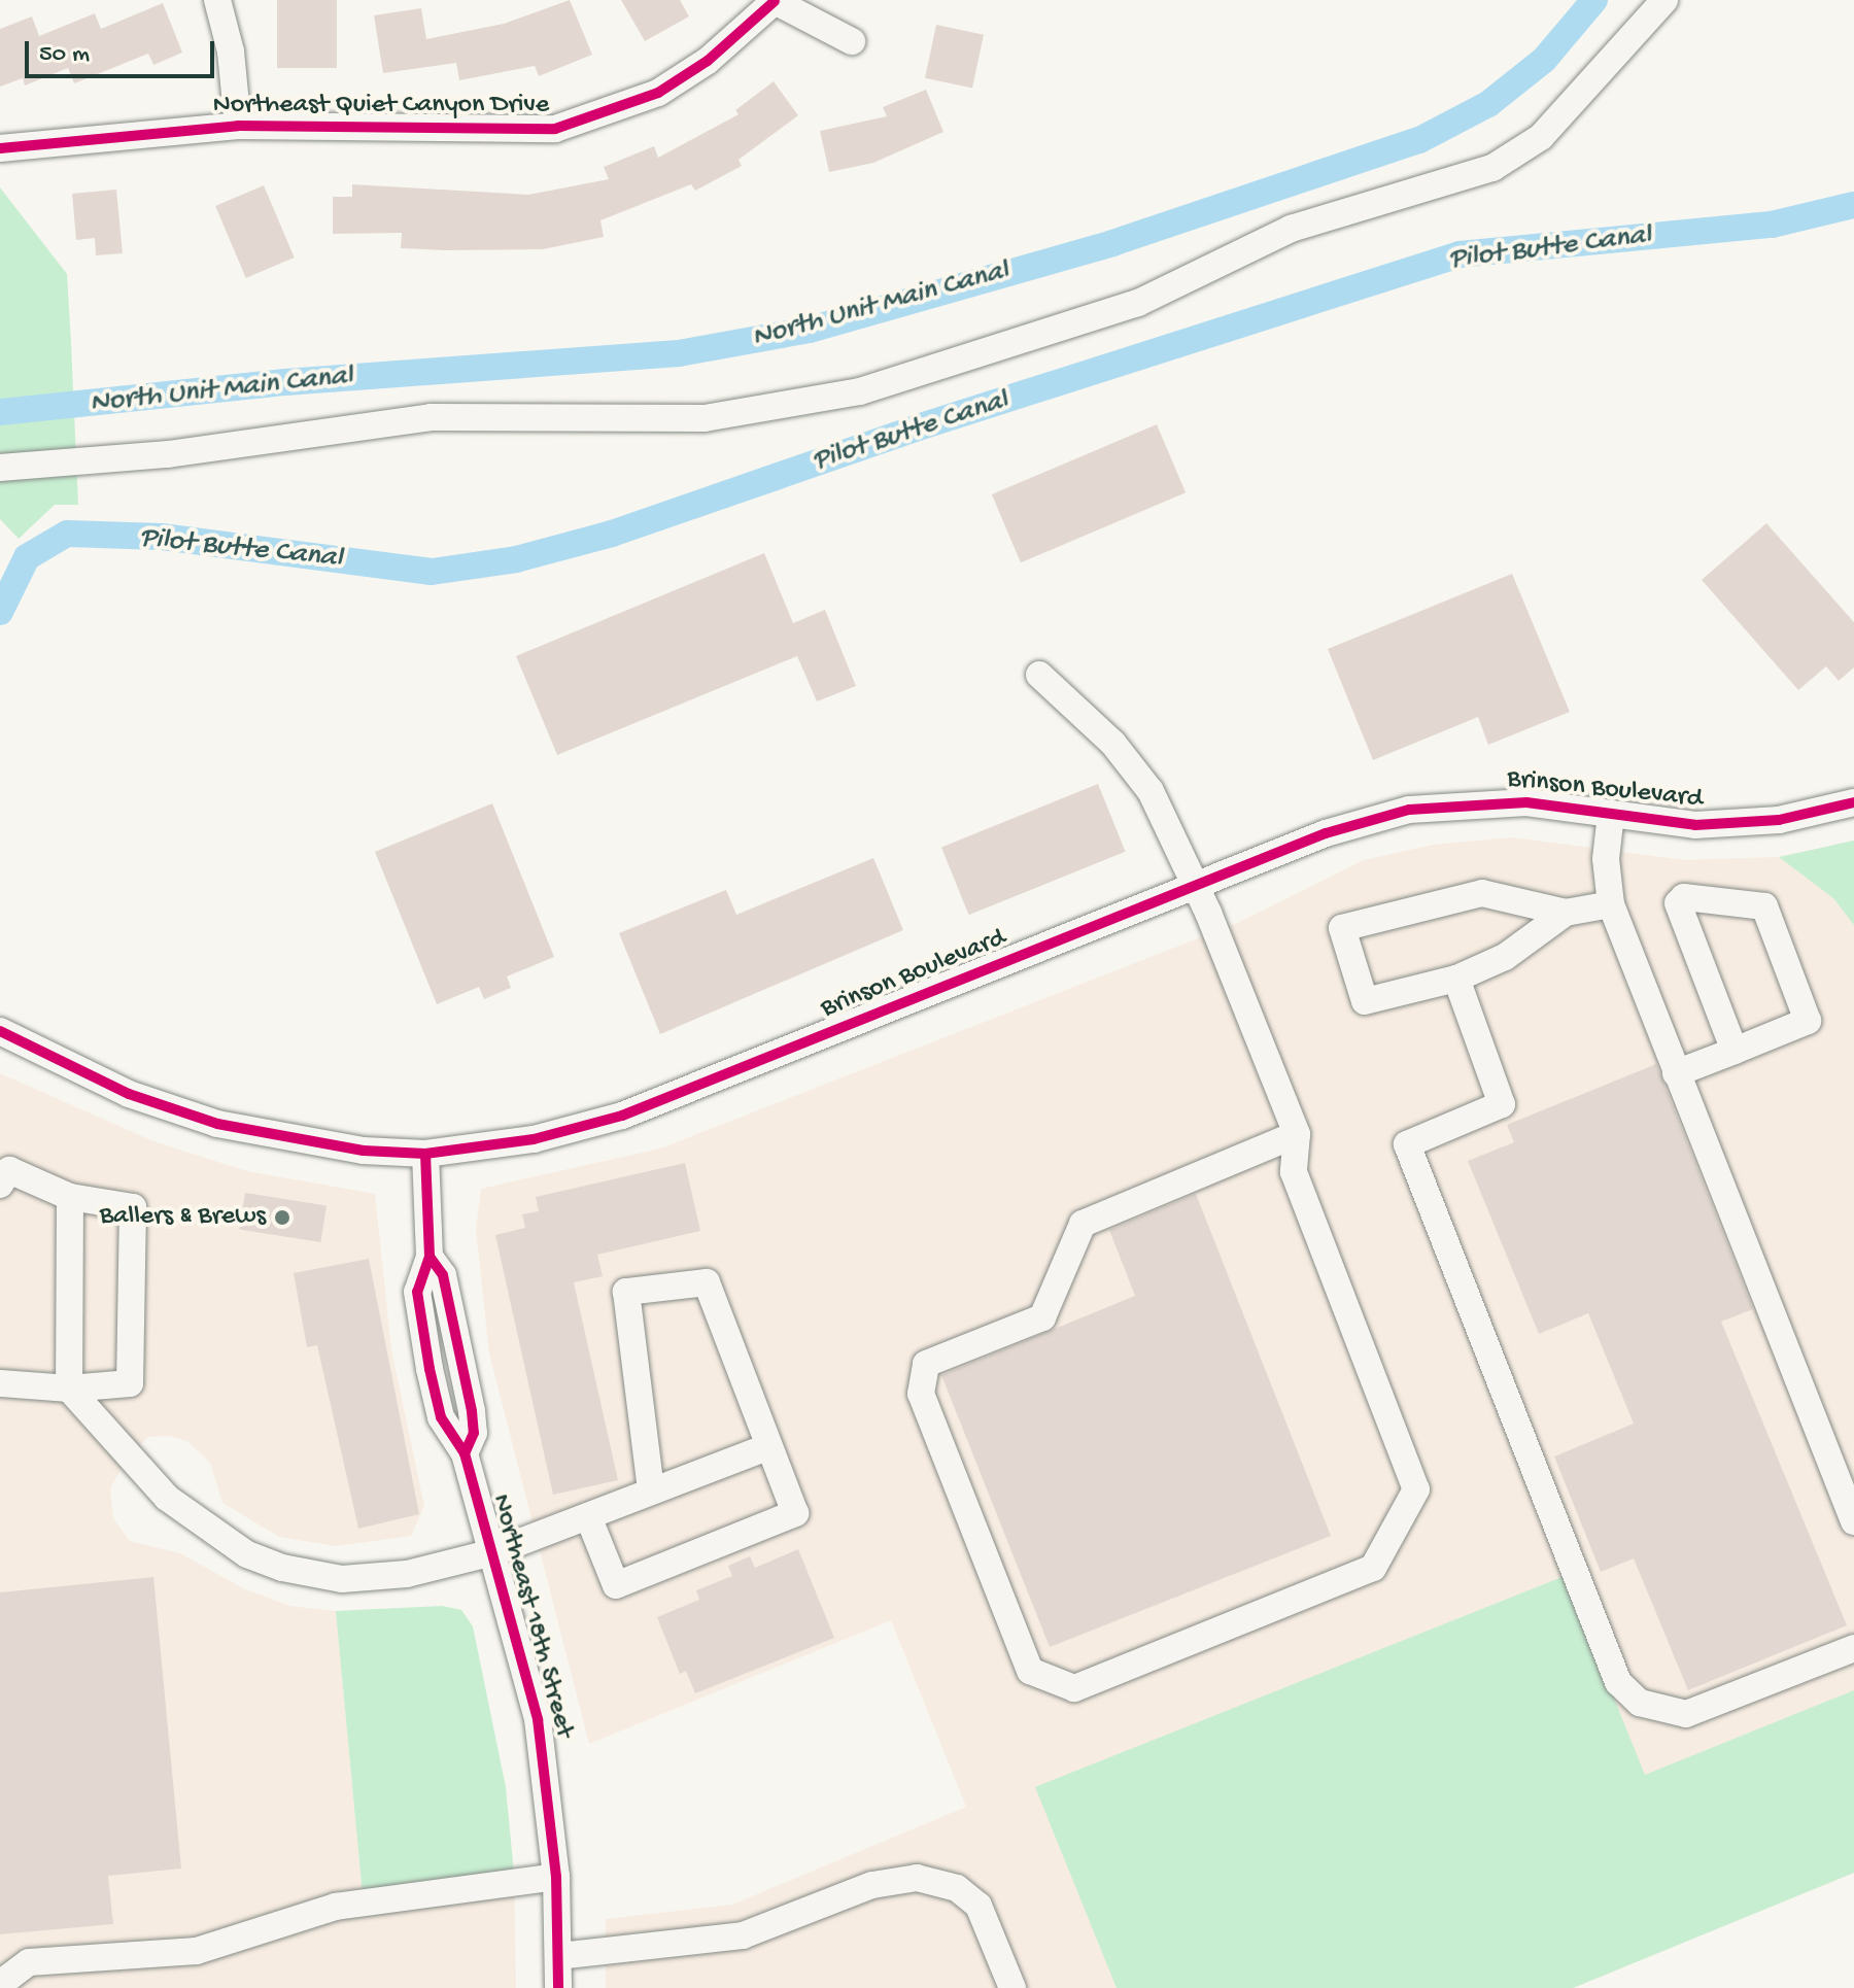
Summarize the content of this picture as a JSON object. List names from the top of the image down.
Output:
{
  "streets": {
    "street": ["Northeast Quiet Canyon Drive", "Brinson Boulevard", "Northeast 18th Street"]
  },
  "crossings": [
    ["Brinson Boulevard", "Northeast 18th Street"]
  ],
  "water": ["Pilot Butte Canal", "North Unit Main Canal"],
  "places": ["Ballers & Brews"],
  "scale_bar": "50 m"
}
